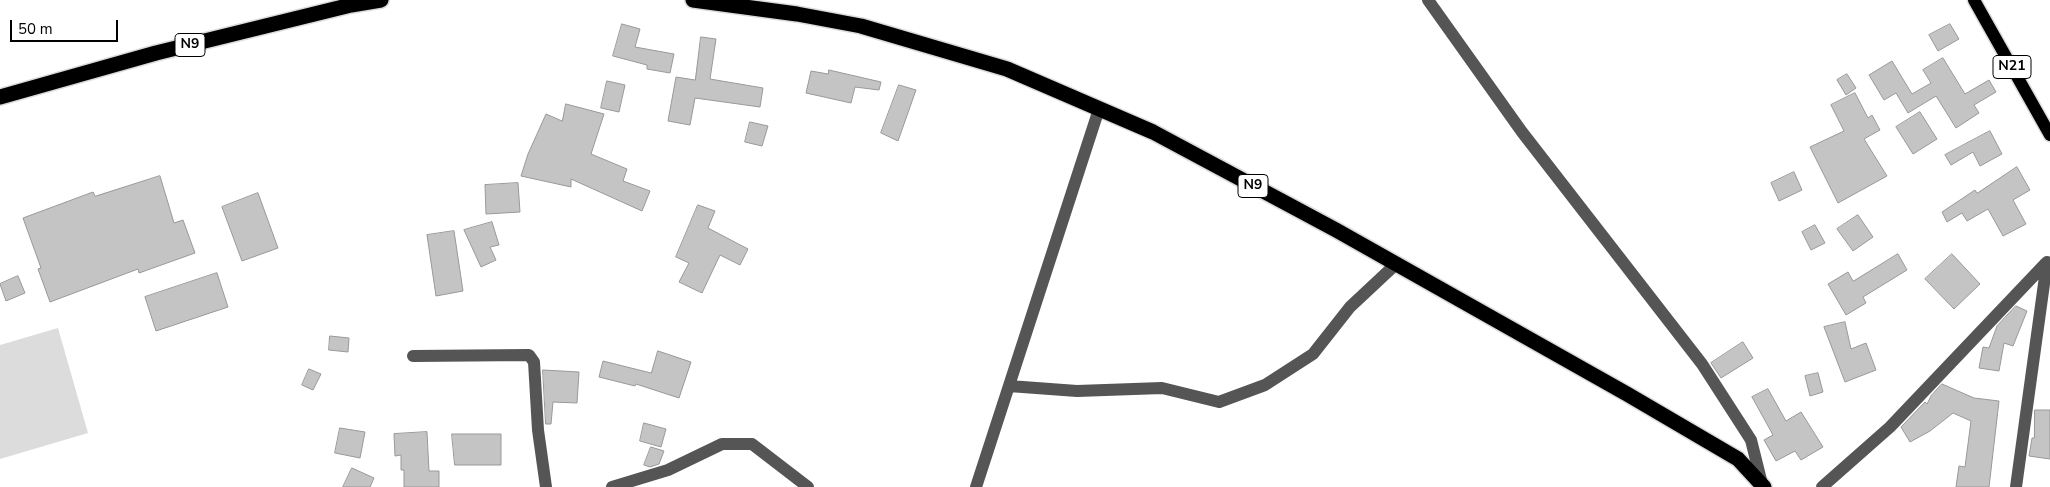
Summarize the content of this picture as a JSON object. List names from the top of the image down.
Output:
{
  "streets": {
    "highway": ["N9"],
    "main road": ["N21"]
  },
  "scale_bar": "50 m"
}
